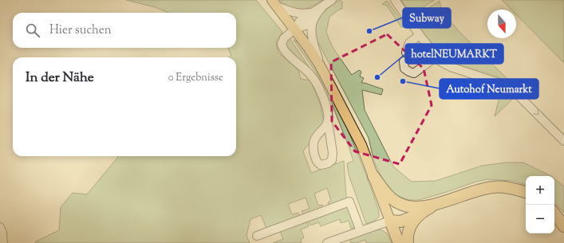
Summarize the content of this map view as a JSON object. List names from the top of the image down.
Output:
{
  "places": ["Subway", "hotelNEUMARKT", "Autohof Neumarkt"],
  "north": "bottom",
  "page": {
    "search": "Hier suchen",
    "heading": ["In der Nähe", "0 Ergebnisse"],
    "map_buttons": ["+", "−"]
  }
}
